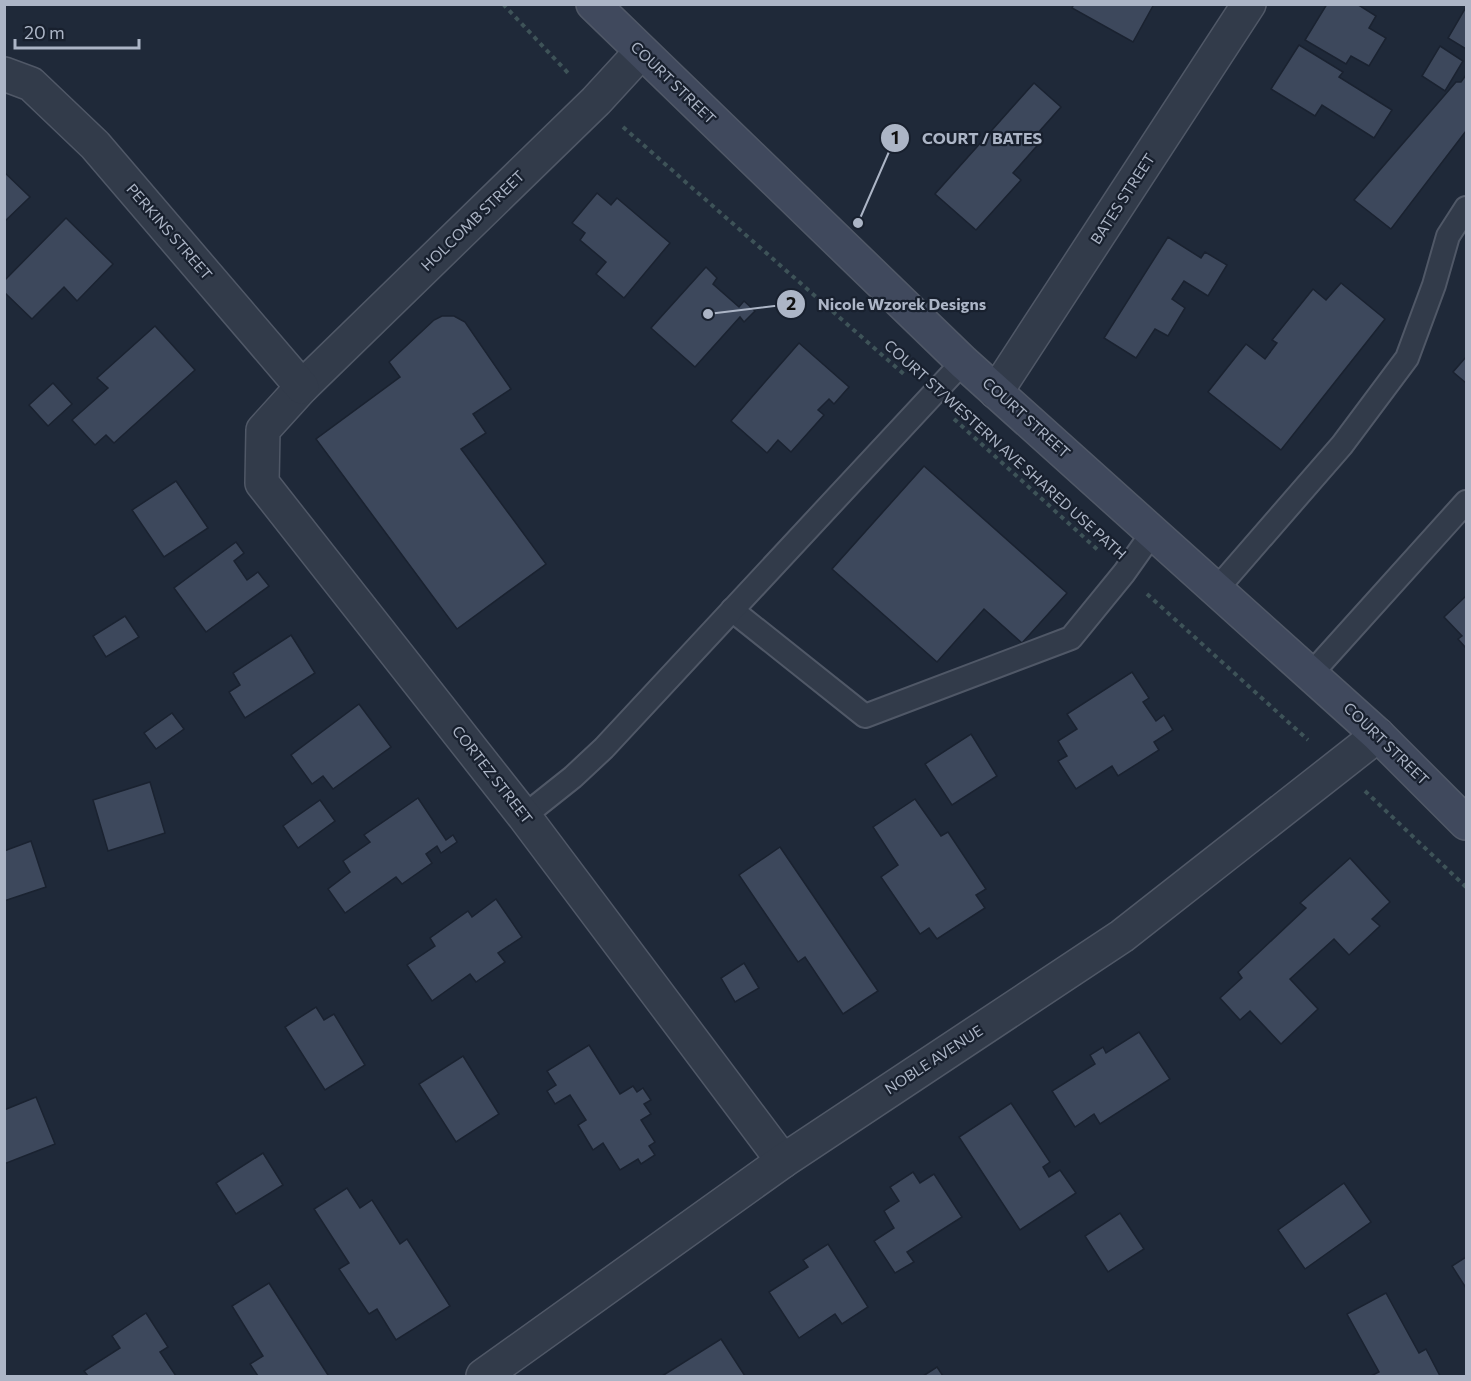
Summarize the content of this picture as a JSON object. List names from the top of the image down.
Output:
{
  "streets": {
    "main road": ["COURT STREET"],
    "street": [
      "BATES STREET",
      "HOLCOMB STREET",
      "PERKINS STREET",
      "CORTEZ STREET",
      "NOBLE AVENUE"
    ],
    "path": ["COURT ST/WESTERN AVE SHARED USE PATH"]
  },
  "crossings": [
    ["COURT STREET", "BATES STREET"],
    ["COURT STREET", "HOLCOMB STREET"],
    ["COURT STREET", "NOBLE AVENUE"],
    ["HOLCOMB STREET", "PERKINS STREET"],
    ["HOLCOMB STREET", "CORTEZ STREET"],
    ["PERKINS STREET", "CORTEZ STREET"],
    ["CORTEZ STREET", "NOBLE AVENUE"]
  ],
  "places": ["COURT / BATES", "Nicole Wzorek Designs"],
  "scale_bar": "20 m"
}
